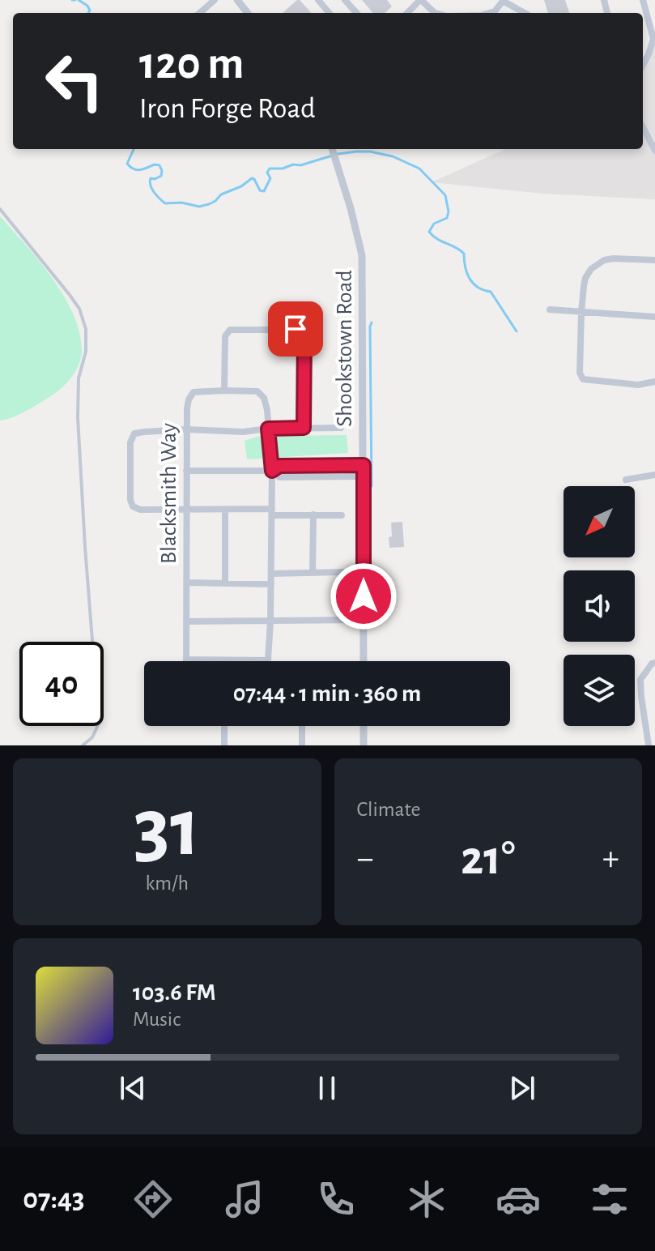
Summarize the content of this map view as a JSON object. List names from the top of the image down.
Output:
{
  "streets": {
    "street": ["Shookstown Road", "Blacksmith Way"]
  },
  "north": "bottom left",
  "page": {
    "turn": ["120 m", "Iron Forge Road"],
    "limit": "40",
    "trip": "07:44 · 1 min · 360 m",
    "tile": [
      ["31", "km/h"],
      "Climate"
    ],
    "heat": ["−", "21°", "+"],
    "song": ["103.6 FM", "Music"],
    "tabs": "07:43"
  }
}
